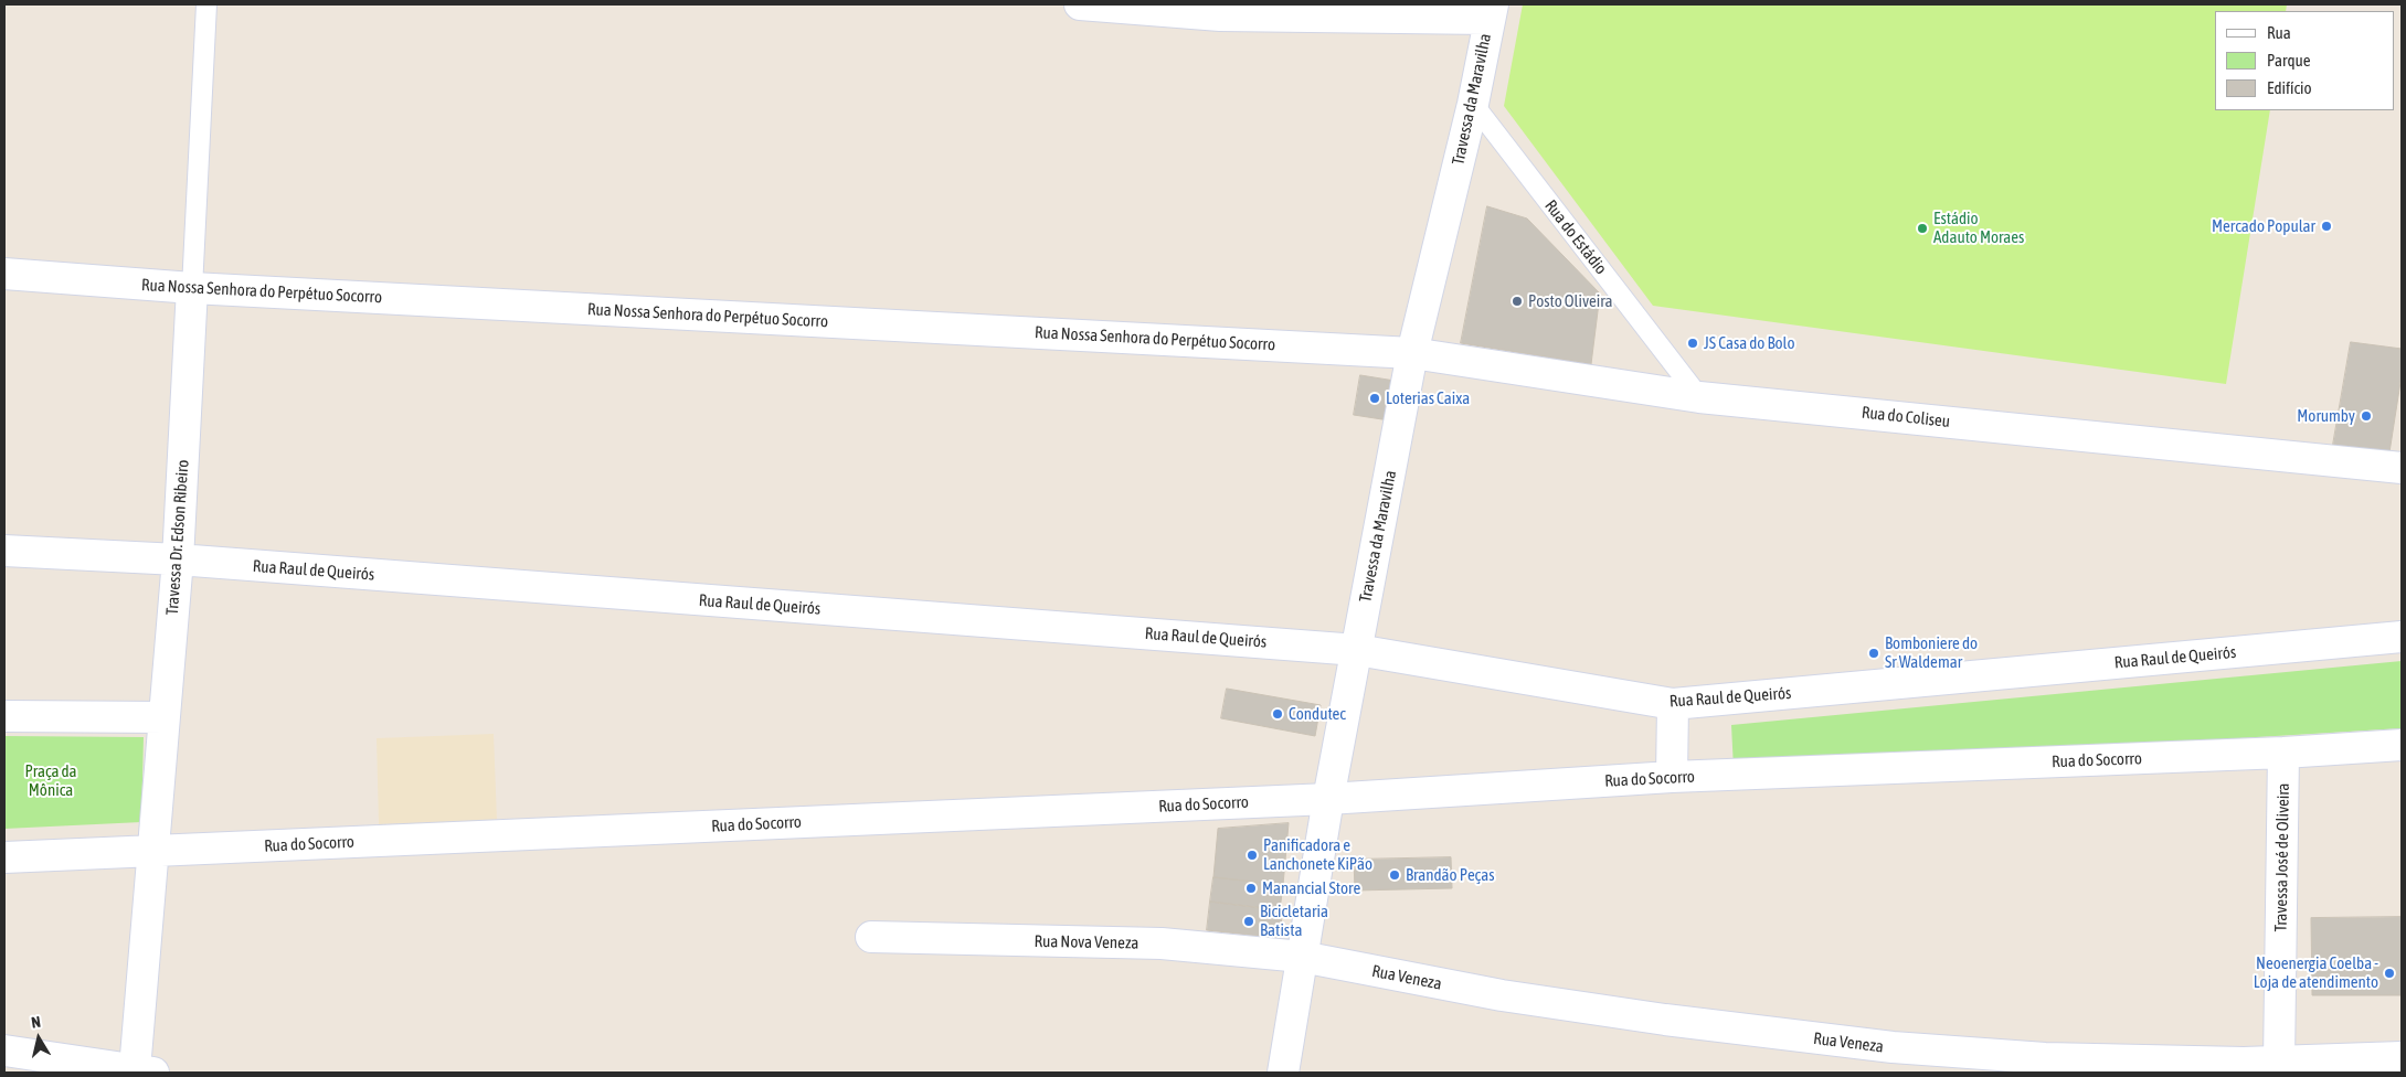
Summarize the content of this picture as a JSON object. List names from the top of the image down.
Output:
{
  "streets": {
    "street": [
      "Travessa da Maravilha",
      "Rua Nossa Senhora do Perpétuo Socorro",
      "Rua do Coliseu",
      "Travessa Dr. Edson Ribeiro",
      "Rua Raul de Queirós",
      "Rua do Socorro",
      "Travessa José de Oliveira",
      "Rua Nova Veneza",
      "Rua Veneza"
    ],
    "lane": ["Rua do Estádio"]
  },
  "crossings": [
    ["Travessa da Maravilha", "Rua do Estádio"],
    ["Travessa da Maravilha", "Rua Nossa Senhora do Perpétuo Socorro"],
    ["Travessa da Maravilha", "Rua do Coliseu"],
    ["Travessa da Maravilha", "Rua Raul de Queirós"],
    ["Travessa da Maravilha", "Rua do Socorro"],
    ["Travessa da Maravilha", "Rua Nova Veneza"],
    ["Travessa da Maravilha", "Rua Veneza"],
    ["Rua do Estádio", "Rua do Coliseu"],
    ["Rua Nossa Senhora do Perpétuo Socorro", "Rua do Coliseu"],
    ["Rua Nossa Senhora do Perpétuo Socorro", "Travessa Dr. Edson Ribeiro"],
    ["Travessa Dr. Edson Ribeiro", "Rua Raul de Queirós"],
    ["Travessa Dr. Edson Ribeiro", "Rua do Socorro"],
    ["Rua do Socorro", "Travessa José de Oliveira"],
    ["Travessa José de Oliveira", "Rua Veneza"],
    ["Rua Nova Veneza", "Rua Veneza"]
  ],
  "parks": ["Praça da Mônica"],
  "places": [
    "Mercado Popular",
    "Estádio Adauto Moraes",
    "Posto Oliveira",
    "JS Casa do Bolo",
    "Loterias Caixa",
    "Morumby",
    "Bomboniere do Sr Waldemar",
    "Condutec",
    "Panificadora e Lanchonete KiPão",
    "Brandão Peças",
    "Manancial Store",
    "Bicicletaria Batista",
    "Neoenergia Coelba - Loja de atendimento"
  ],
  "legend": ["Rua", "Parque", "Edifício"],
  "north": "top"
}
